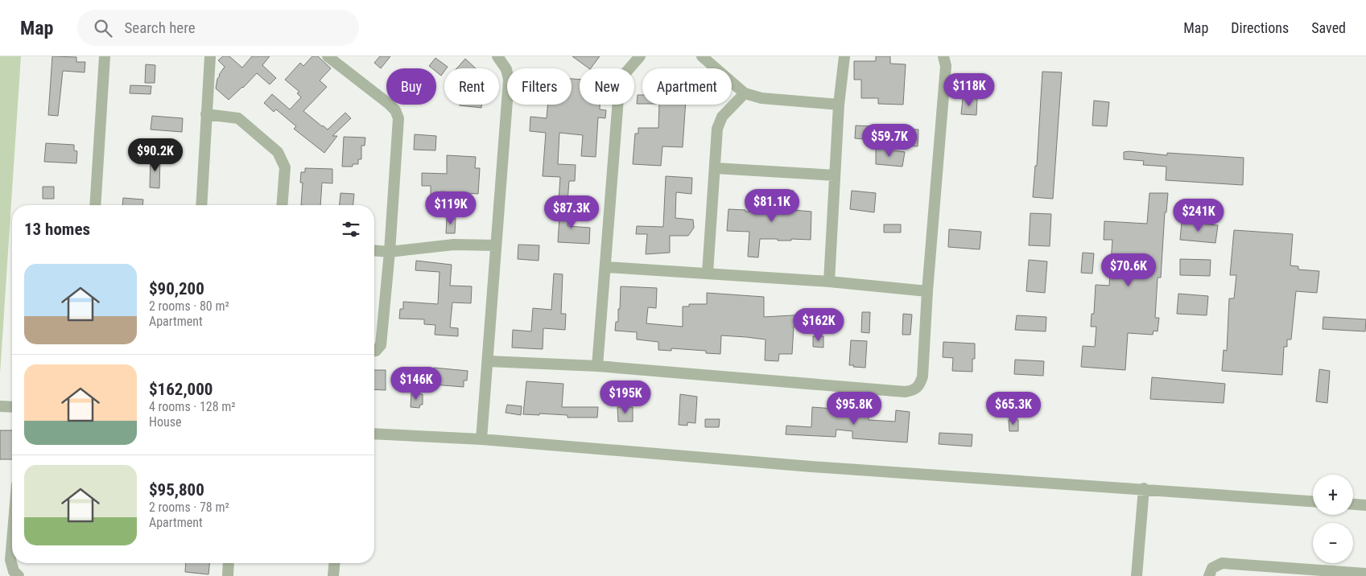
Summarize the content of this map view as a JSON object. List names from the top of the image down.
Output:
{
  "page": {
    "header": "Map",
    "search": "Search here",
    "nav": ["Map", "Directions", "Saved"],
    "chip": [
      "Buy",
      "Rent",
      "Filters",
      "New",
      "Apartment"
    ],
    "price": [
      "$118K",
      "$59.7K",
      "$90.2K",
      "$81.1K",
      "$119K",
      "$87.3K",
      "$241K",
      "$70.6K",
      "$162K",
      "$146K",
      "$195K",
      "$95.8K",
      "$65.3K"
    ],
    "heading": "13 homes",
    "list": [
      {
        "name": "$90,200",
        "note": "2 rooms · 80 m² · Apartment"
      },
      {
        "name": "$162,000",
        "note": "4 rooms · 128 m² · House"
      },
      {
        "name": "$95,800",
        "note": "2 rooms · 78 m² · Apartment"
      }
    ],
    "map_buttons": ["+", "−"]
  }
}
